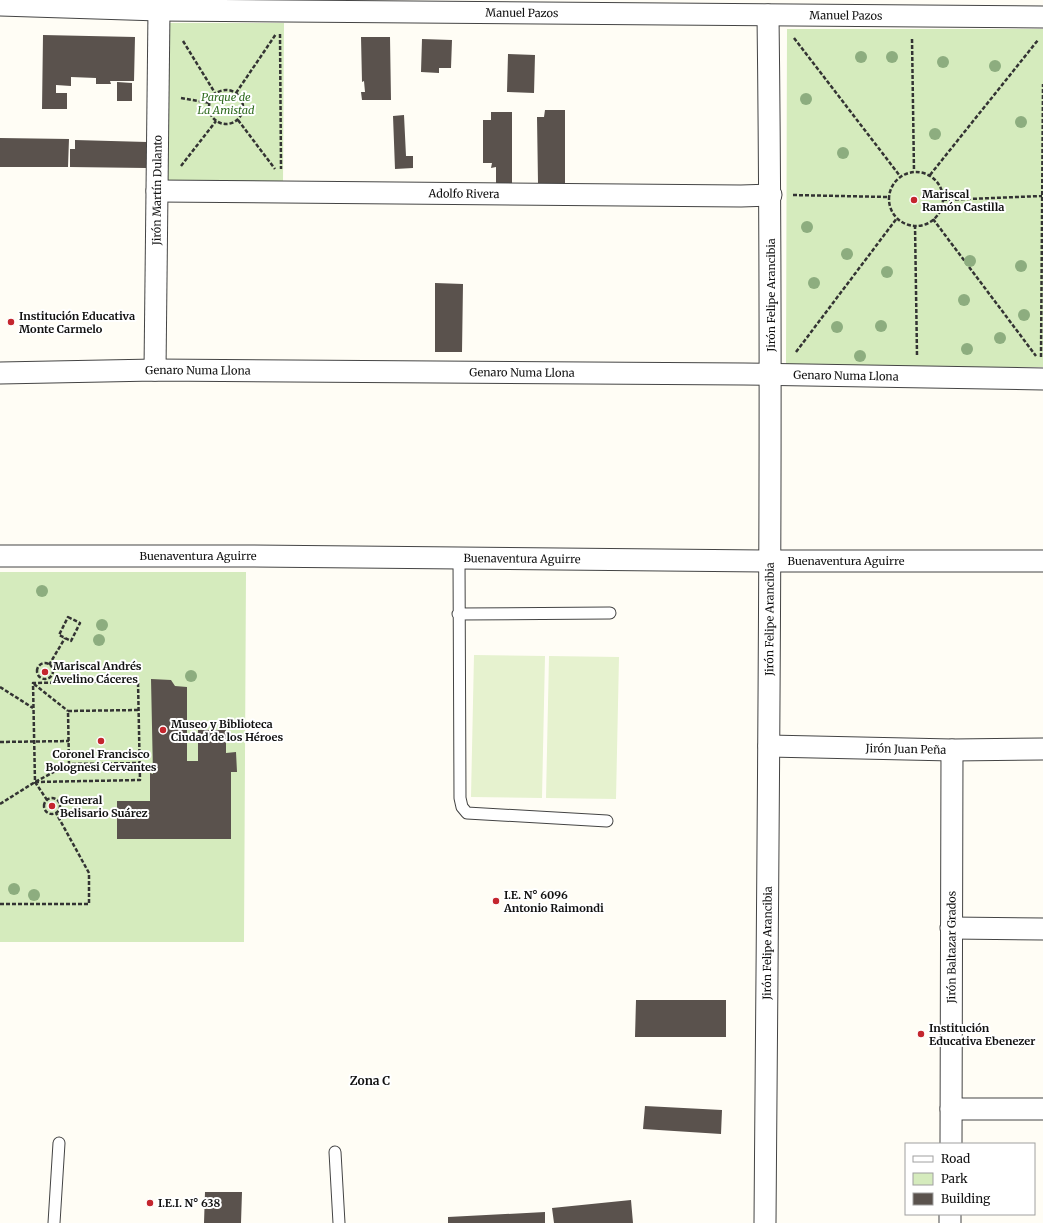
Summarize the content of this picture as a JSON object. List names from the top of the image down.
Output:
{
  "streets": {
    "street": [
      "Manuel Pazos",
      "Jirón Martín Dulanto",
      "Adolfo Rivera",
      "Jirón Felipe Arancibia",
      "Genaro Numa Llona",
      "Buenaventura Aguirre",
      "Jirón Juan Peña",
      "Jirón Baltazar Grados"
    ]
  },
  "crossings": [
    ["Manuel Pazos", "Jirón Martín Dulanto"],
    ["Manuel Pazos", "Jirón Felipe Arancibia"],
    ["Jirón Martín Dulanto", "Adolfo Rivera"],
    ["Jirón Martín Dulanto", "Genaro Numa Llona"],
    ["Adolfo Rivera", "Jirón Felipe Arancibia"],
    ["Jirón Felipe Arancibia", "Genaro Numa Llona"],
    ["Jirón Felipe Arancibia", "Buenaventura Aguirre"],
    ["Jirón Felipe Arancibia", "Jirón Juan Peña"],
    ["Jirón Juan Peña", "Jirón Baltazar Grados"]
  ],
  "districts": ["Zona C"],
  "parks": ["Parque de La Amistad"],
  "places": [
    "Mariscal Ramón Castilla",
    "Institución Educativa Monte Carmelo",
    "Mariscal Andrés Avelino Cáceres",
    "Museo y Biblioteca Ciudad de los Héroes",
    "Coronel Francisco Bolognesi Cervantes",
    "General Belisario Suárez",
    "I.E. N° 6096 Antonio Raimondi",
    "Institución Educativa Ebenezer",
    "I.E.I. N° 638"
  ],
  "legend": ["Road", "Park", "Building"]
}
